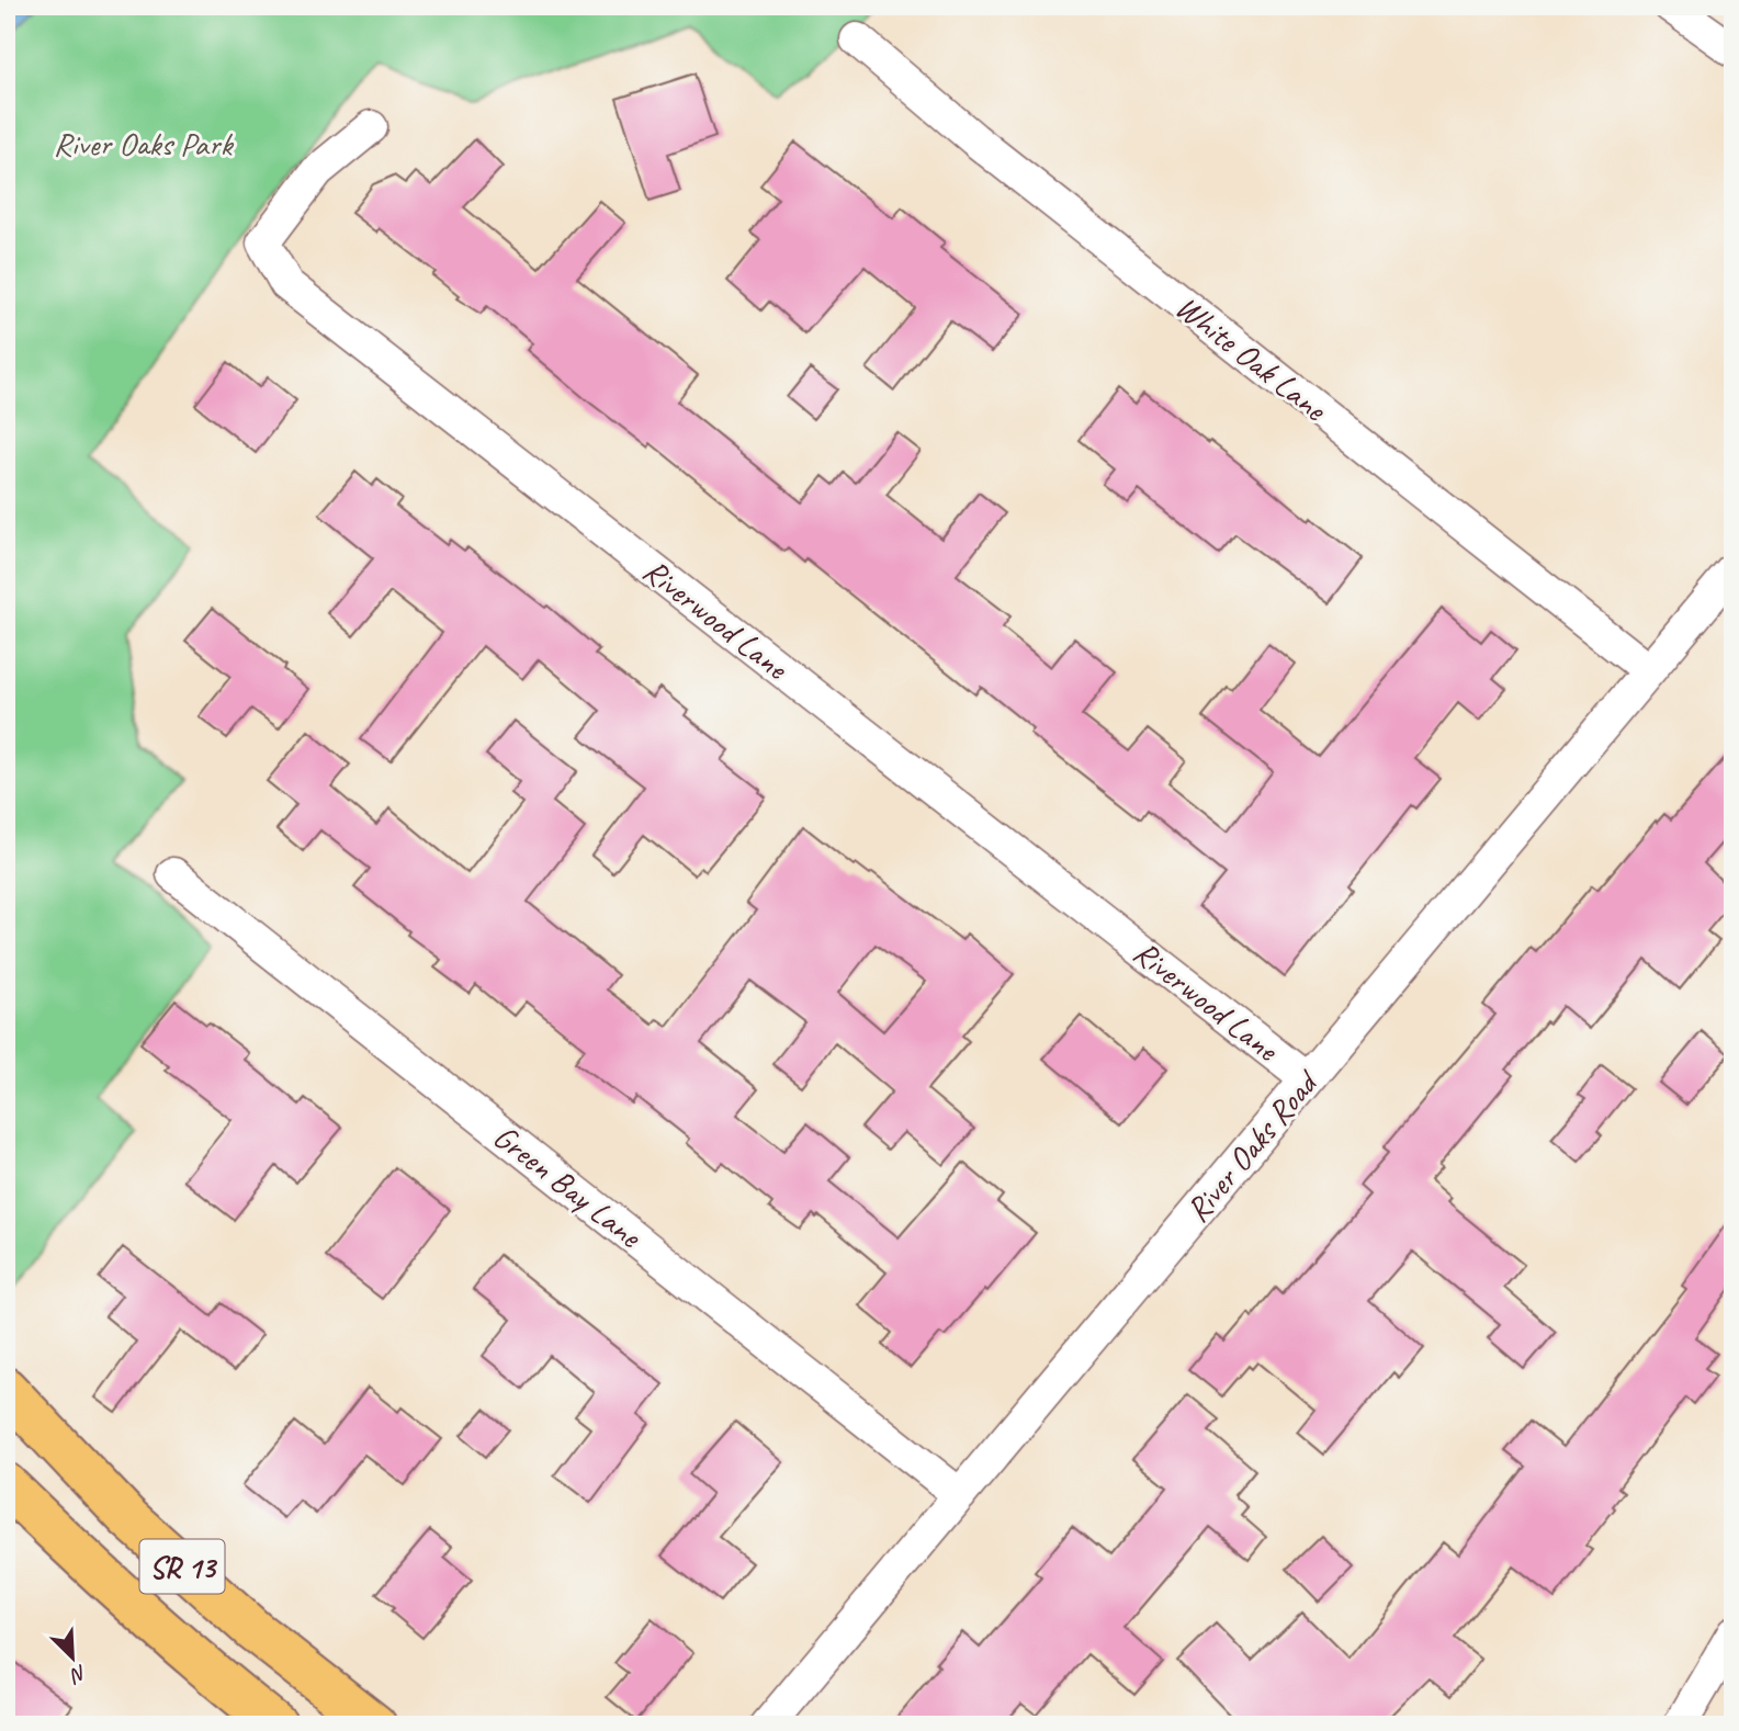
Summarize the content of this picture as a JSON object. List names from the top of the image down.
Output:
{
  "streets": {
    "main road": ["SR 13"],
    "street": [
      "White Oak Lane",
      "Riverwood Lane",
      "River Oaks Road",
      "Green Bay Lane"
    ]
  },
  "crossings": [
    ["White Oak Lane", "River Oaks Road"],
    ["Riverwood Lane", "River Oaks Road"],
    ["River Oaks Road", "Green Bay Lane"]
  ],
  "parks": ["River Oaks Park"],
  "north": "bottom right"
}
